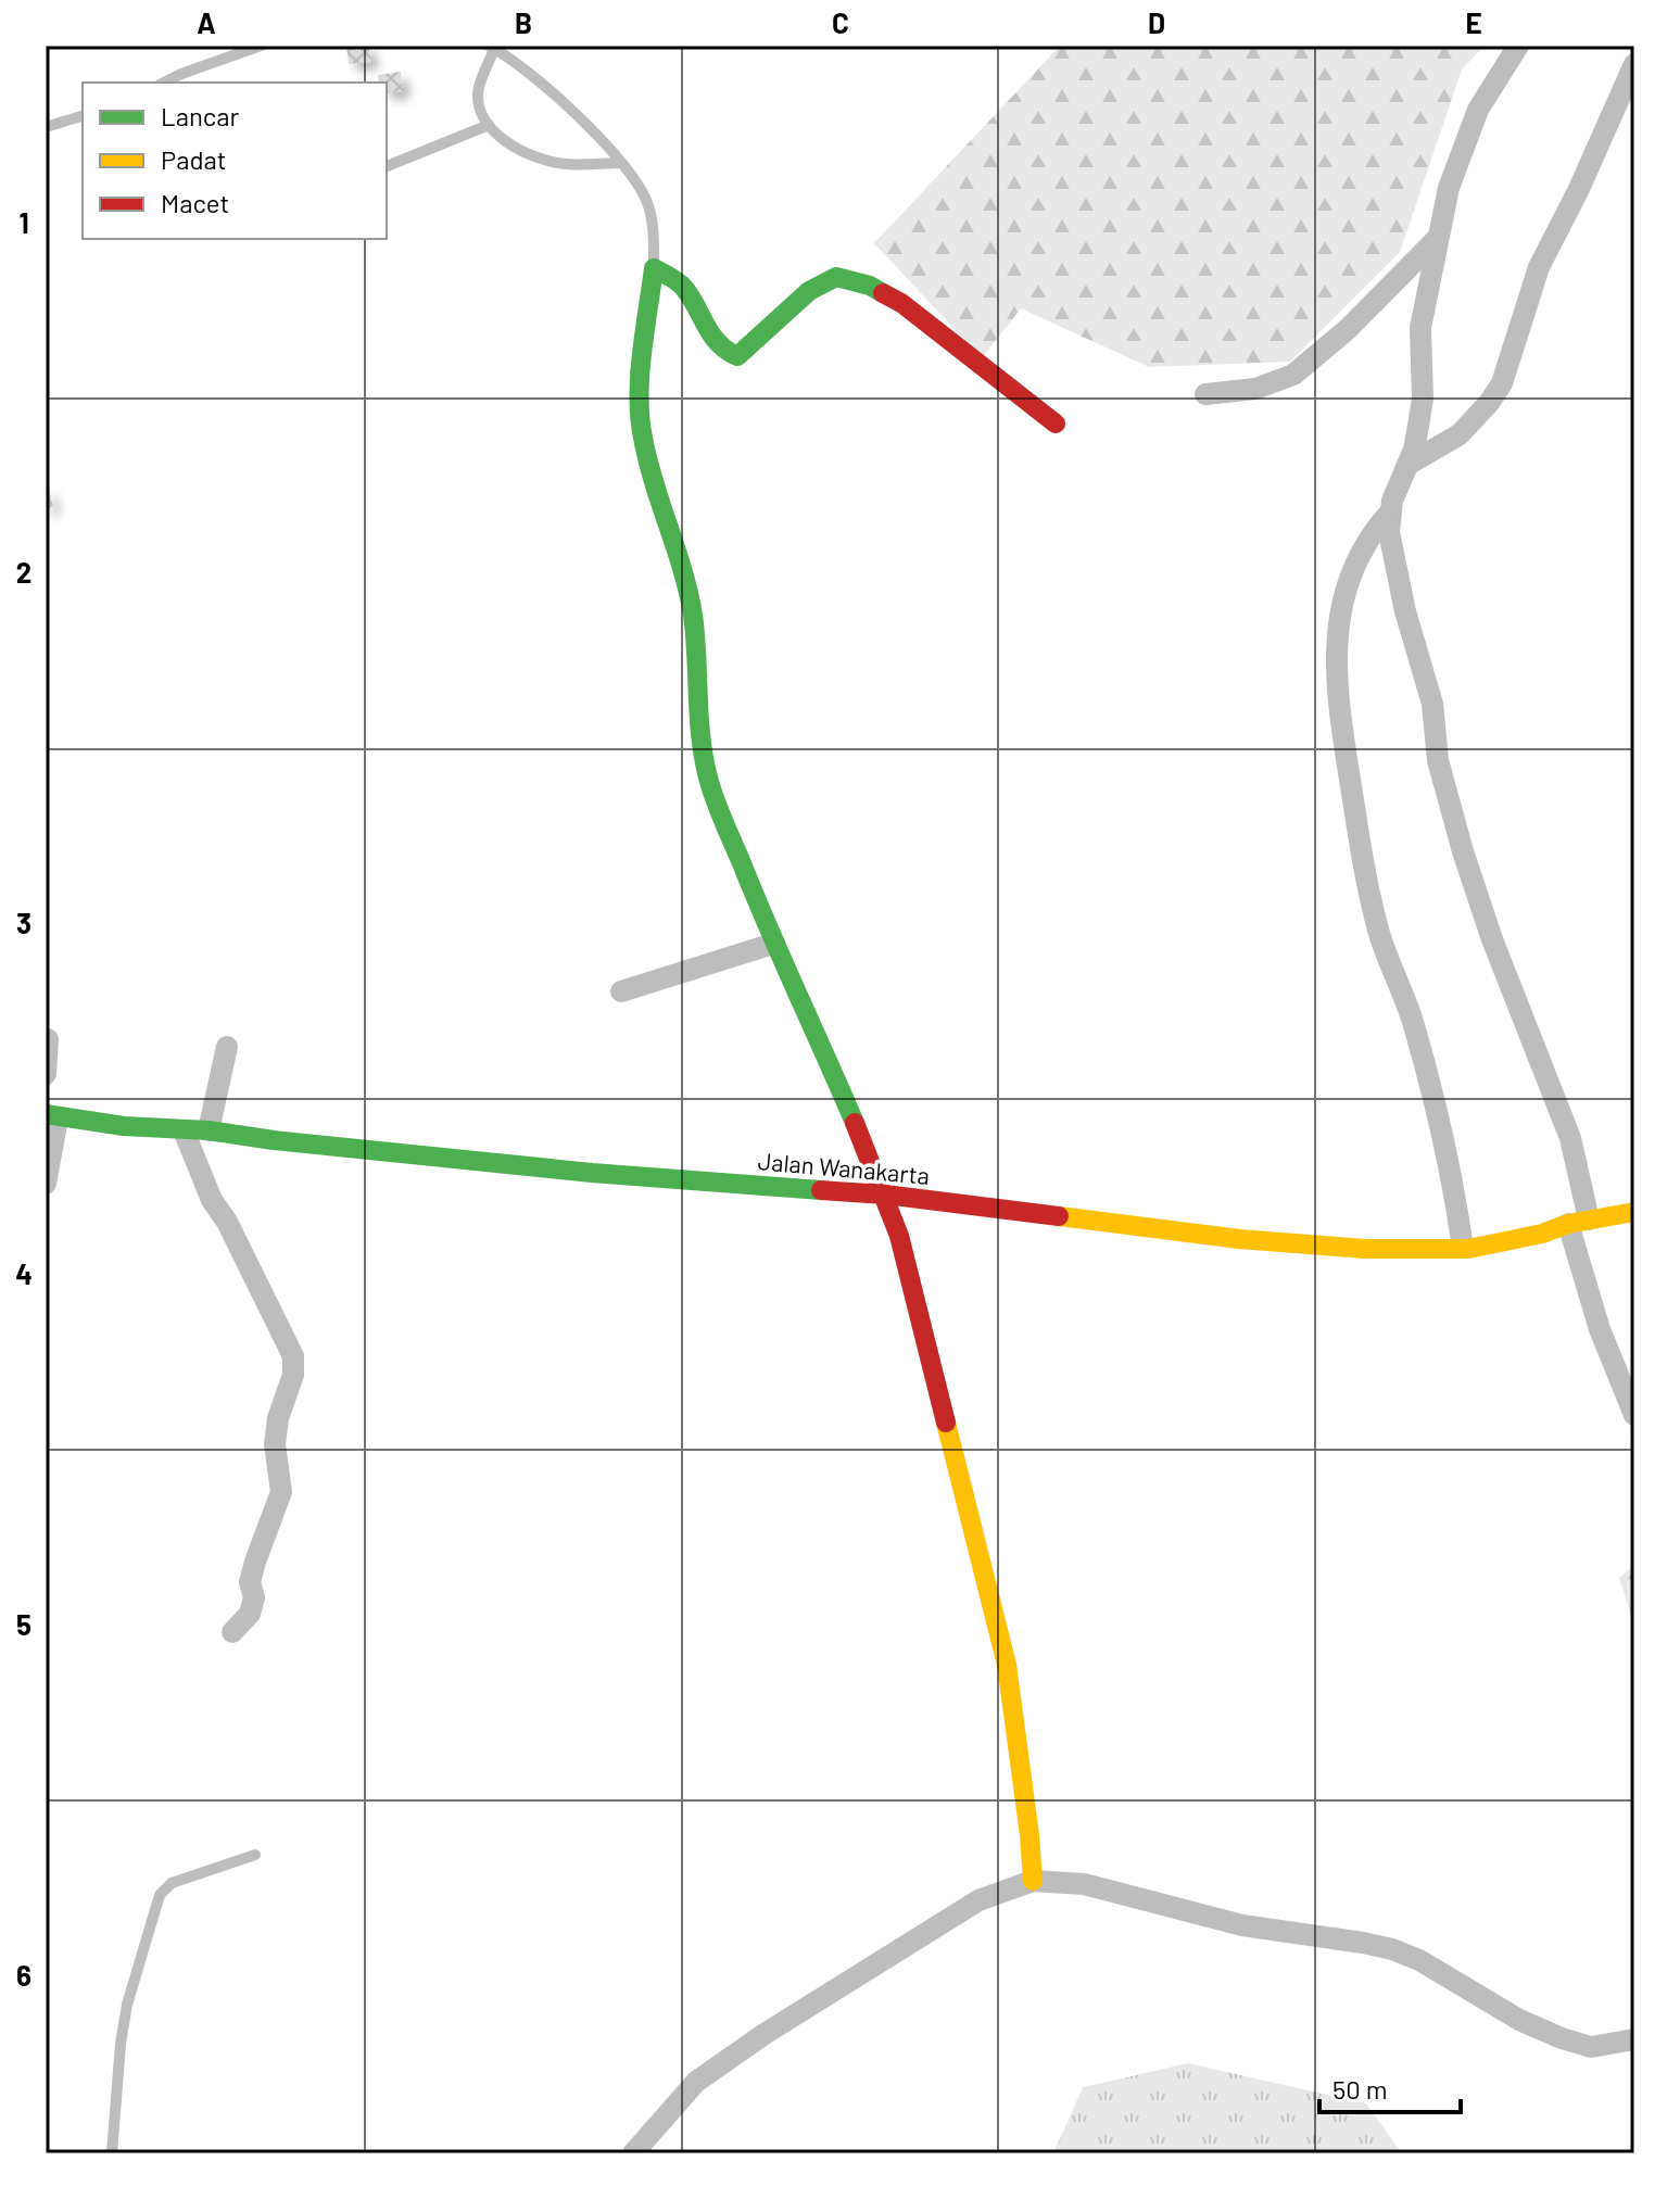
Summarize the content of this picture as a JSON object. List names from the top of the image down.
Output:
{
  "streets": {
    "street": ["Jalan Wanakarta"]
  },
  "legend": ["Lancar", "Padat", "Macet"],
  "scale_bar": "50 m",
  "grid": {
    "columns": [
      "A",
      "B",
      "C",
      "D",
      "E"
    ],
    "rows": [
      "1",
      "2",
      "3",
      "4",
      "5",
      "6"
    ]
  }
}
